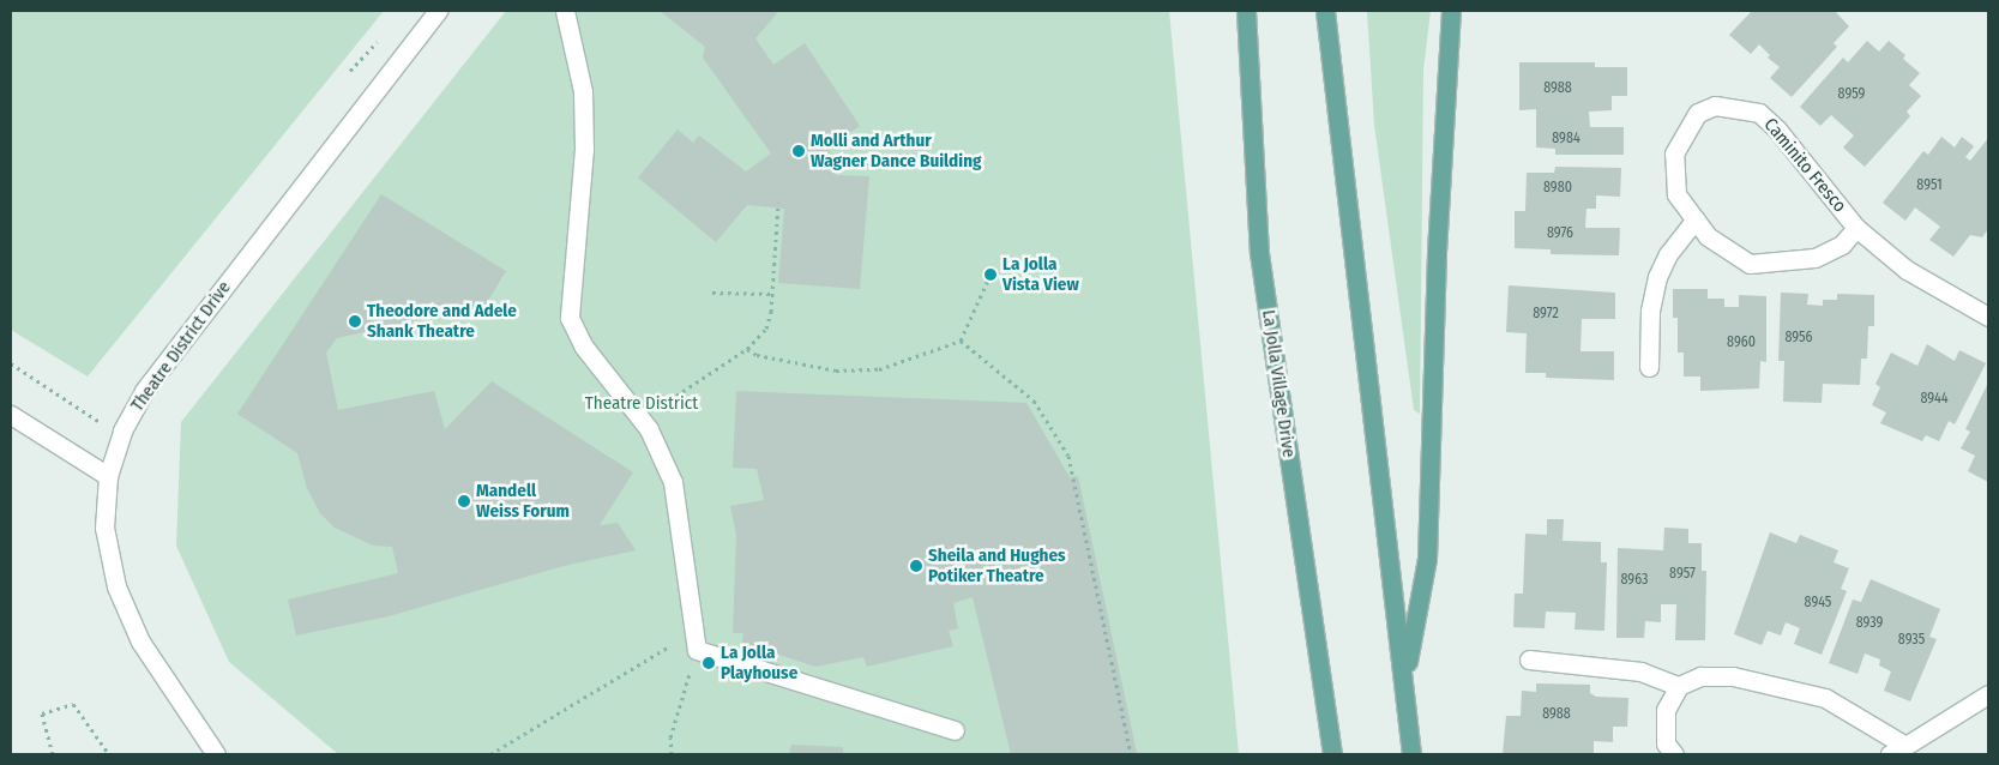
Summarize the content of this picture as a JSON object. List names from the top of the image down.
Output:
{
  "streets": {
    "main road": ["La Jolla Village Drive"],
    "street": ["Caminito Fresco", "Theatre District Drive"]
  },
  "parks": ["Theatre District"],
  "places": [
    "Molli and Arthur Wagner Dance Building",
    "La Jolla Vista View",
    "Theodore and Adele Shank Theatre",
    "Mandell Weiss Forum",
    "Sheila and Hughes Potiker Theatre",
    "La Jolla Playhouse"
  ],
  "house_numbers": [
    "8988",
    "8959",
    "8984",
    "8951",
    "8980",
    "8976",
    "8972",
    "8956",
    "8960",
    "8944",
    "8957",
    "8963",
    "8945",
    "8939",
    "8935",
    "8988"
  ]
}
